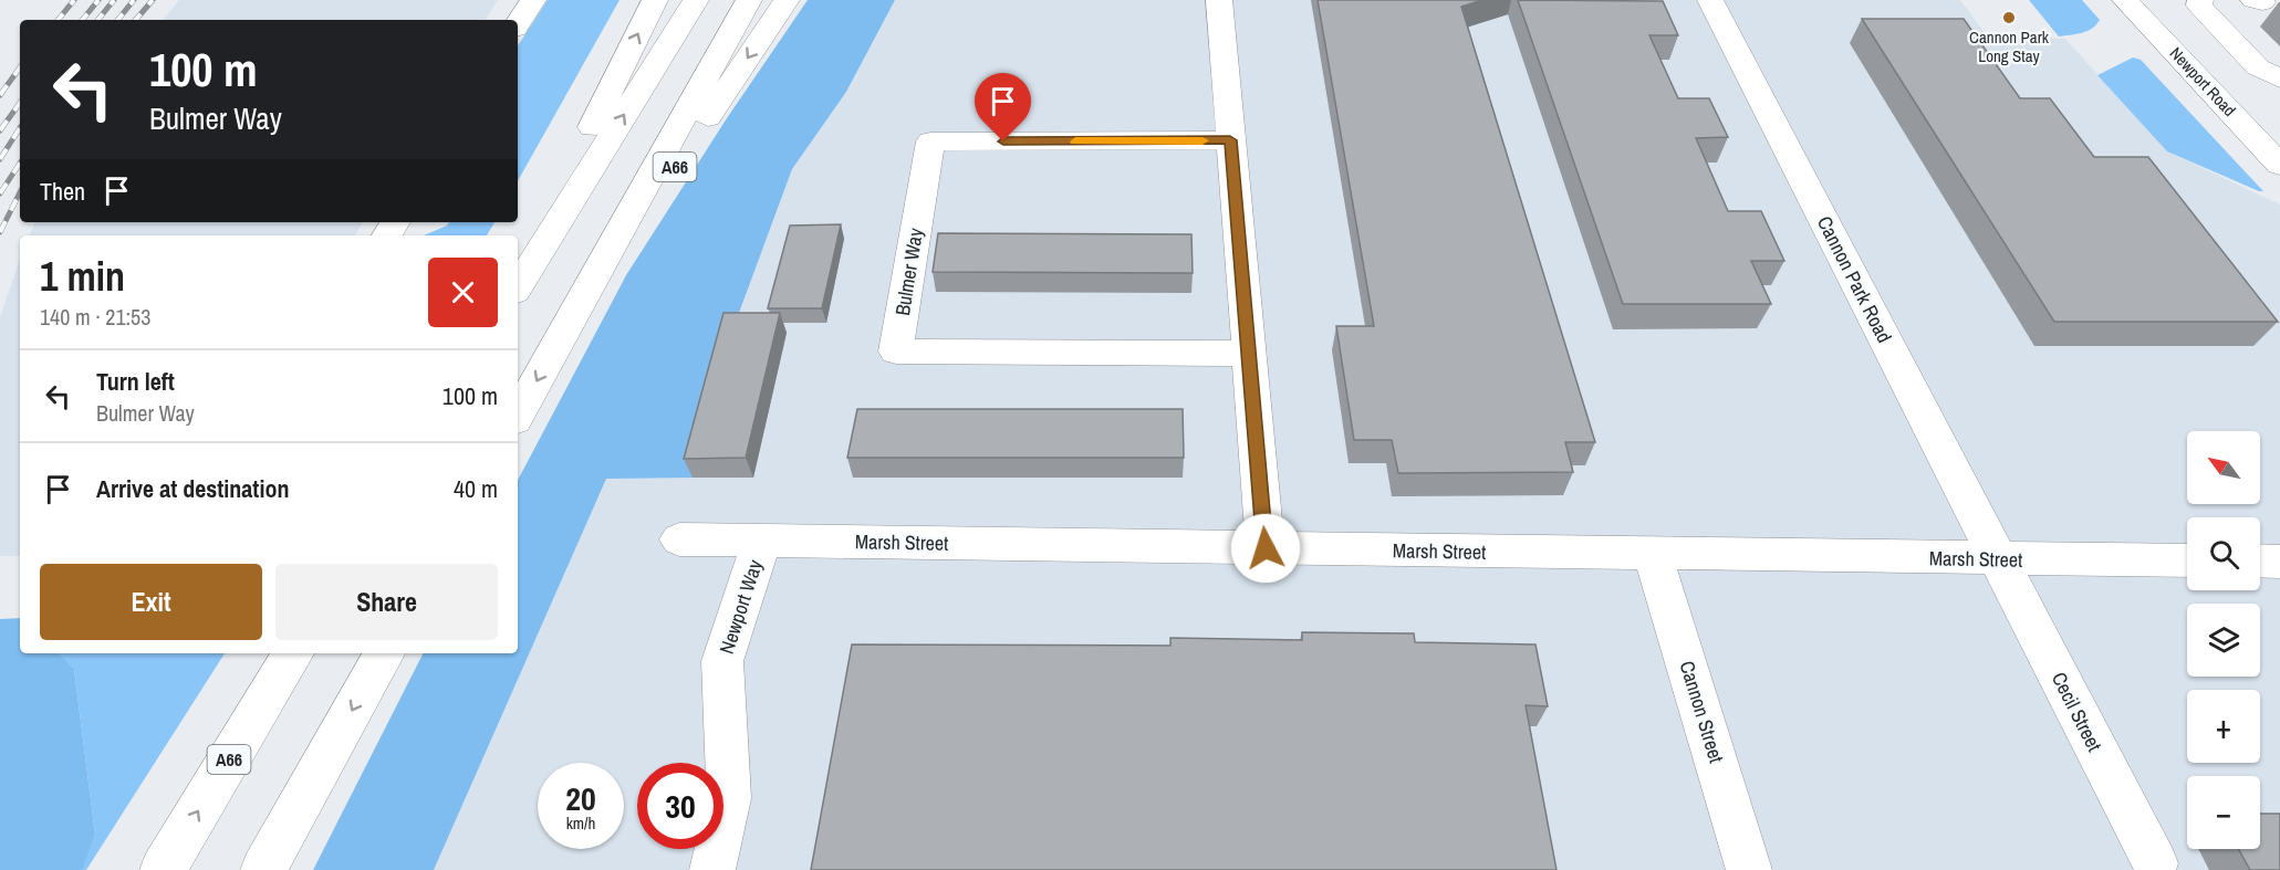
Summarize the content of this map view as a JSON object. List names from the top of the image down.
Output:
{
  "streets": {
    "main road": [
      "Newport Road",
      "A66",
      "Bulmer Way",
      "Cannon Park Road",
      "Marsh Street",
      "Newport Way",
      "Cannon Street",
      "Cecil Street"
    ]
  },
  "crossings": [
    ["Cannon Park Road", "Marsh Street"],
    ["Cannon Park Road", "Cecil Street"],
    ["Marsh Street", "Newport Way"],
    ["Marsh Street", "Cannon Street"],
    ["Marsh Street", "Cecil Street"]
  ],
  "places": ["Cannon Park Long Stay"],
  "north": "top left",
  "page": {
    "turn": ["100 m", "Bulmer Way"],
    "then": "Then",
    "heading": ["1 min", "140 m · 21:53"],
    "list": [
      {
        "name": "Turn left",
        "note": "Bulmer Way",
        "value": "100 m"
      },
      {
        "name": "Arrive at destination",
        "value": "40 m"
      }
    ],
    "map_buttons": ["+", "−"],
    "buttons": ["Exit", "Share"],
    "speed": "20 km/h",
    "limit": "30"
  }
}
